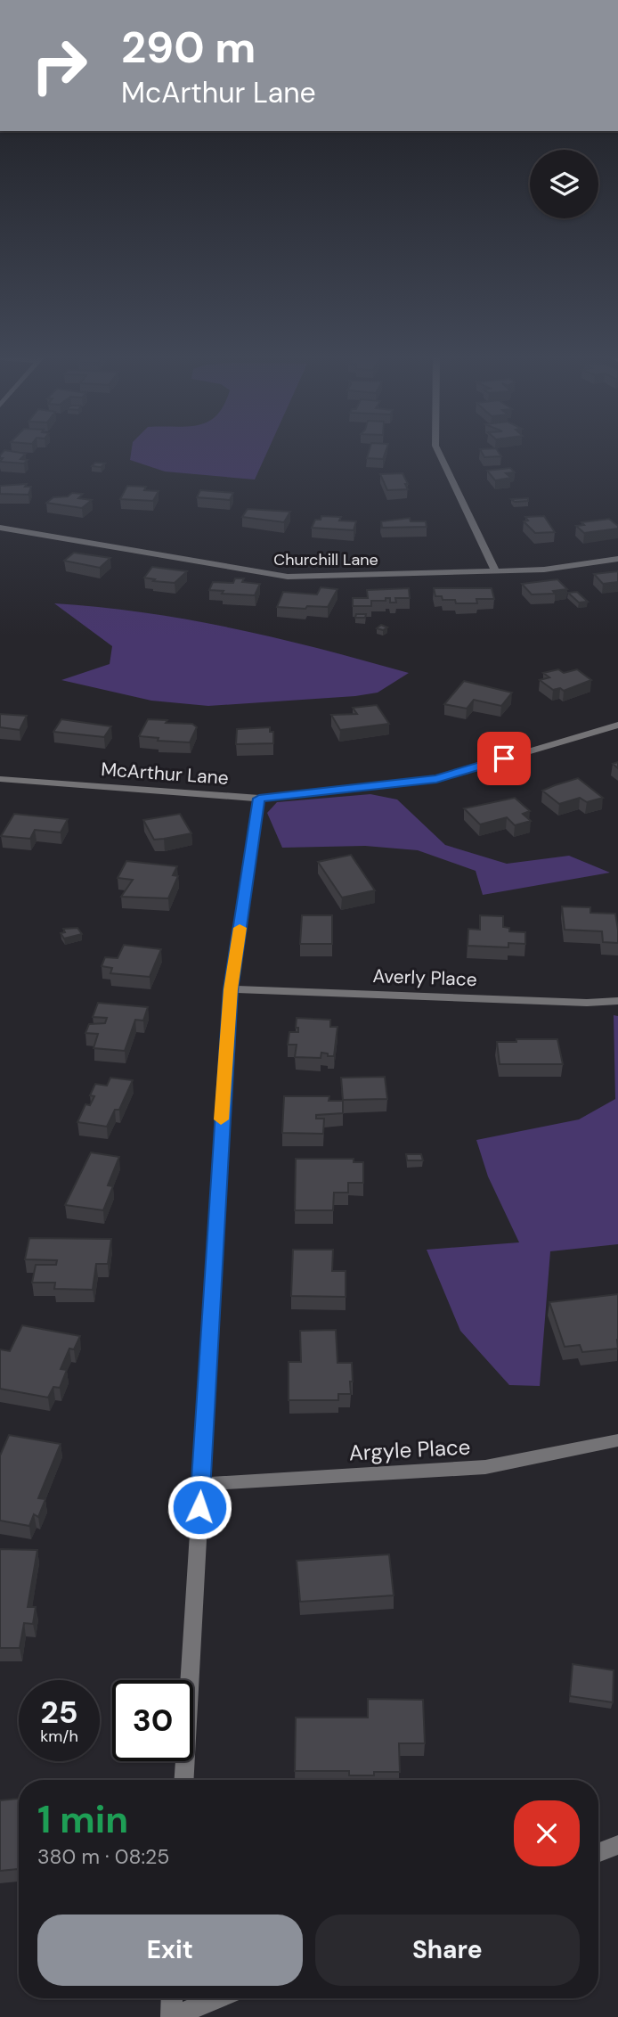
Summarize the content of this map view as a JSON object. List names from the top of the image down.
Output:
{
  "streets": {
    "street": [
      "Churchill Lane",
      "McArthur Lane",
      "Averly Place",
      "Argyle Place"
    ]
  },
  "page": {
    "turn": ["290 m", "McArthur Lane"],
    "speed": "25 km/h",
    "limit": "30",
    "heading": ["1 min", "380 m · 08:25"],
    "buttons": ["Exit", "Share"]
  }
}
